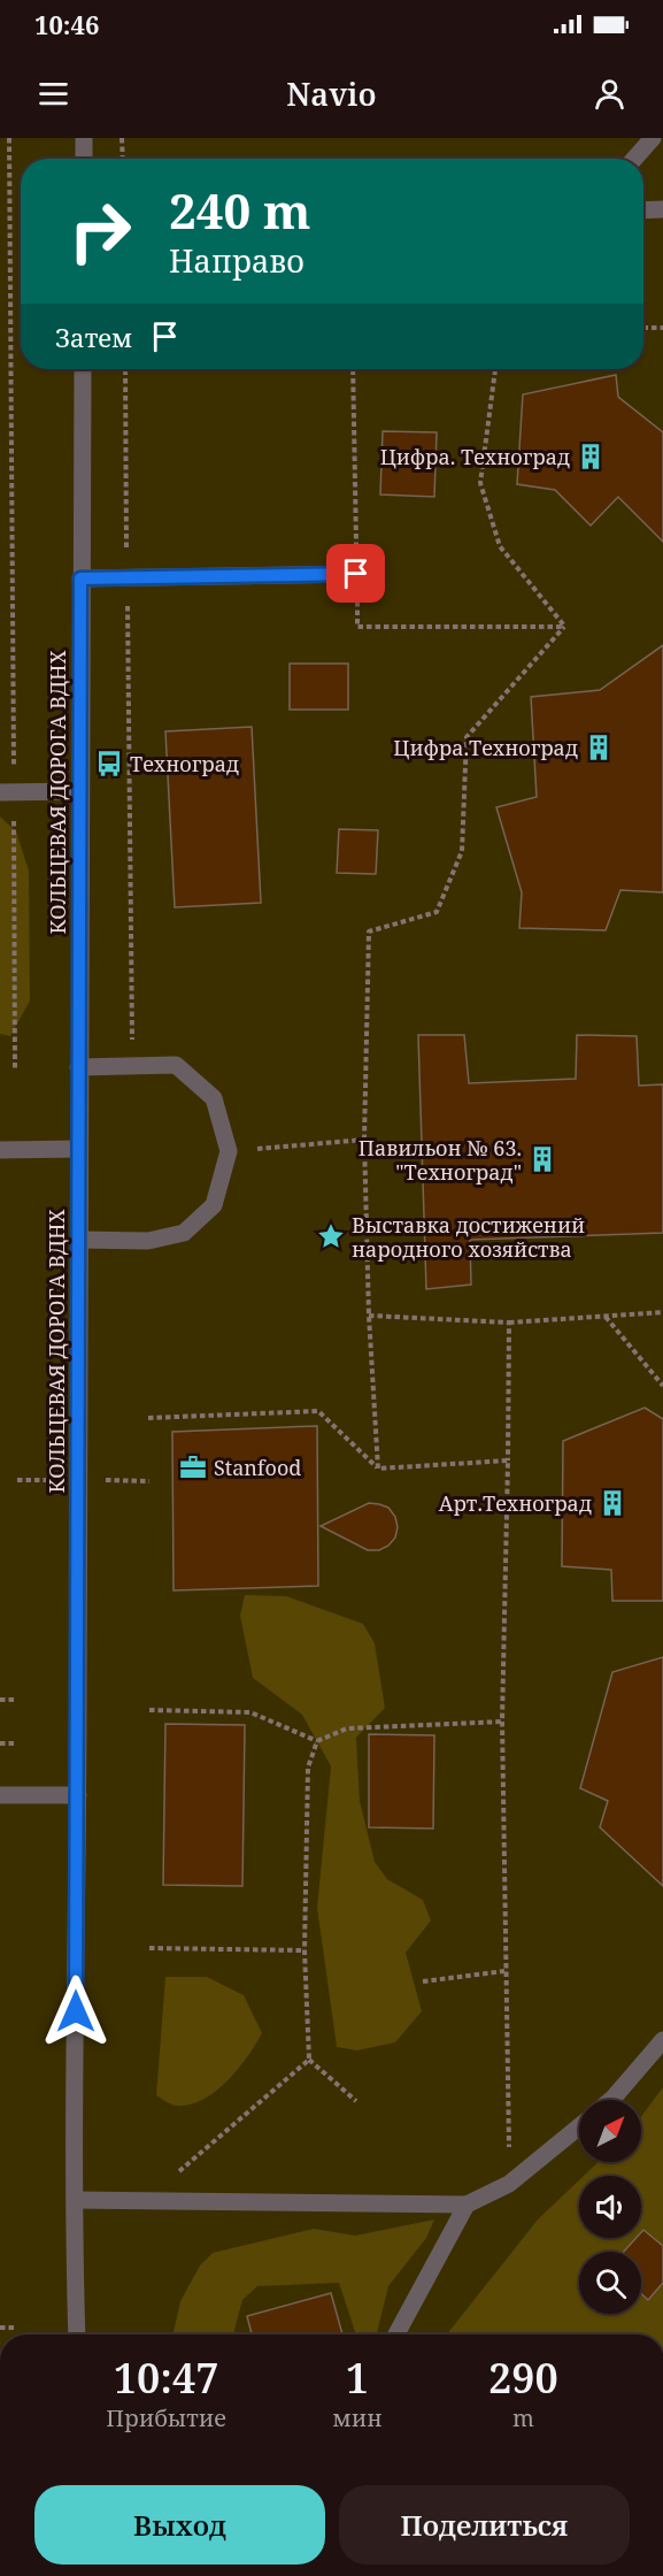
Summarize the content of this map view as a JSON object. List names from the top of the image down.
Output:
{
  "streets": {
    "street": ["КОЛЬЦЕВАЯ ДОРОГА ВДНХ"]
  },
  "places": {
    "building": [
      "Цифра. Техноград",
      "Цифра.Техноград",
      "Павильон № 63. \"Техноград\"",
      "Арт.Техноград"
    ],
    "bus stop": ["Техноград"],
    "place": ["Выставка достижений народного хозяйства"],
    "office": ["Stanfood"]
  },
  "north": "top right",
  "page": {
    "status": "10:46",
    "header": "Navio",
    "turn": ["240 m", "Направо"],
    "then": "Затем",
    "eta": [
      "10:47",
      "Прибытие",
      "1",
      "мин",
      "290",
      "m"
    ],
    "buttons": ["Выход", "Поделиться"]
  }
}
